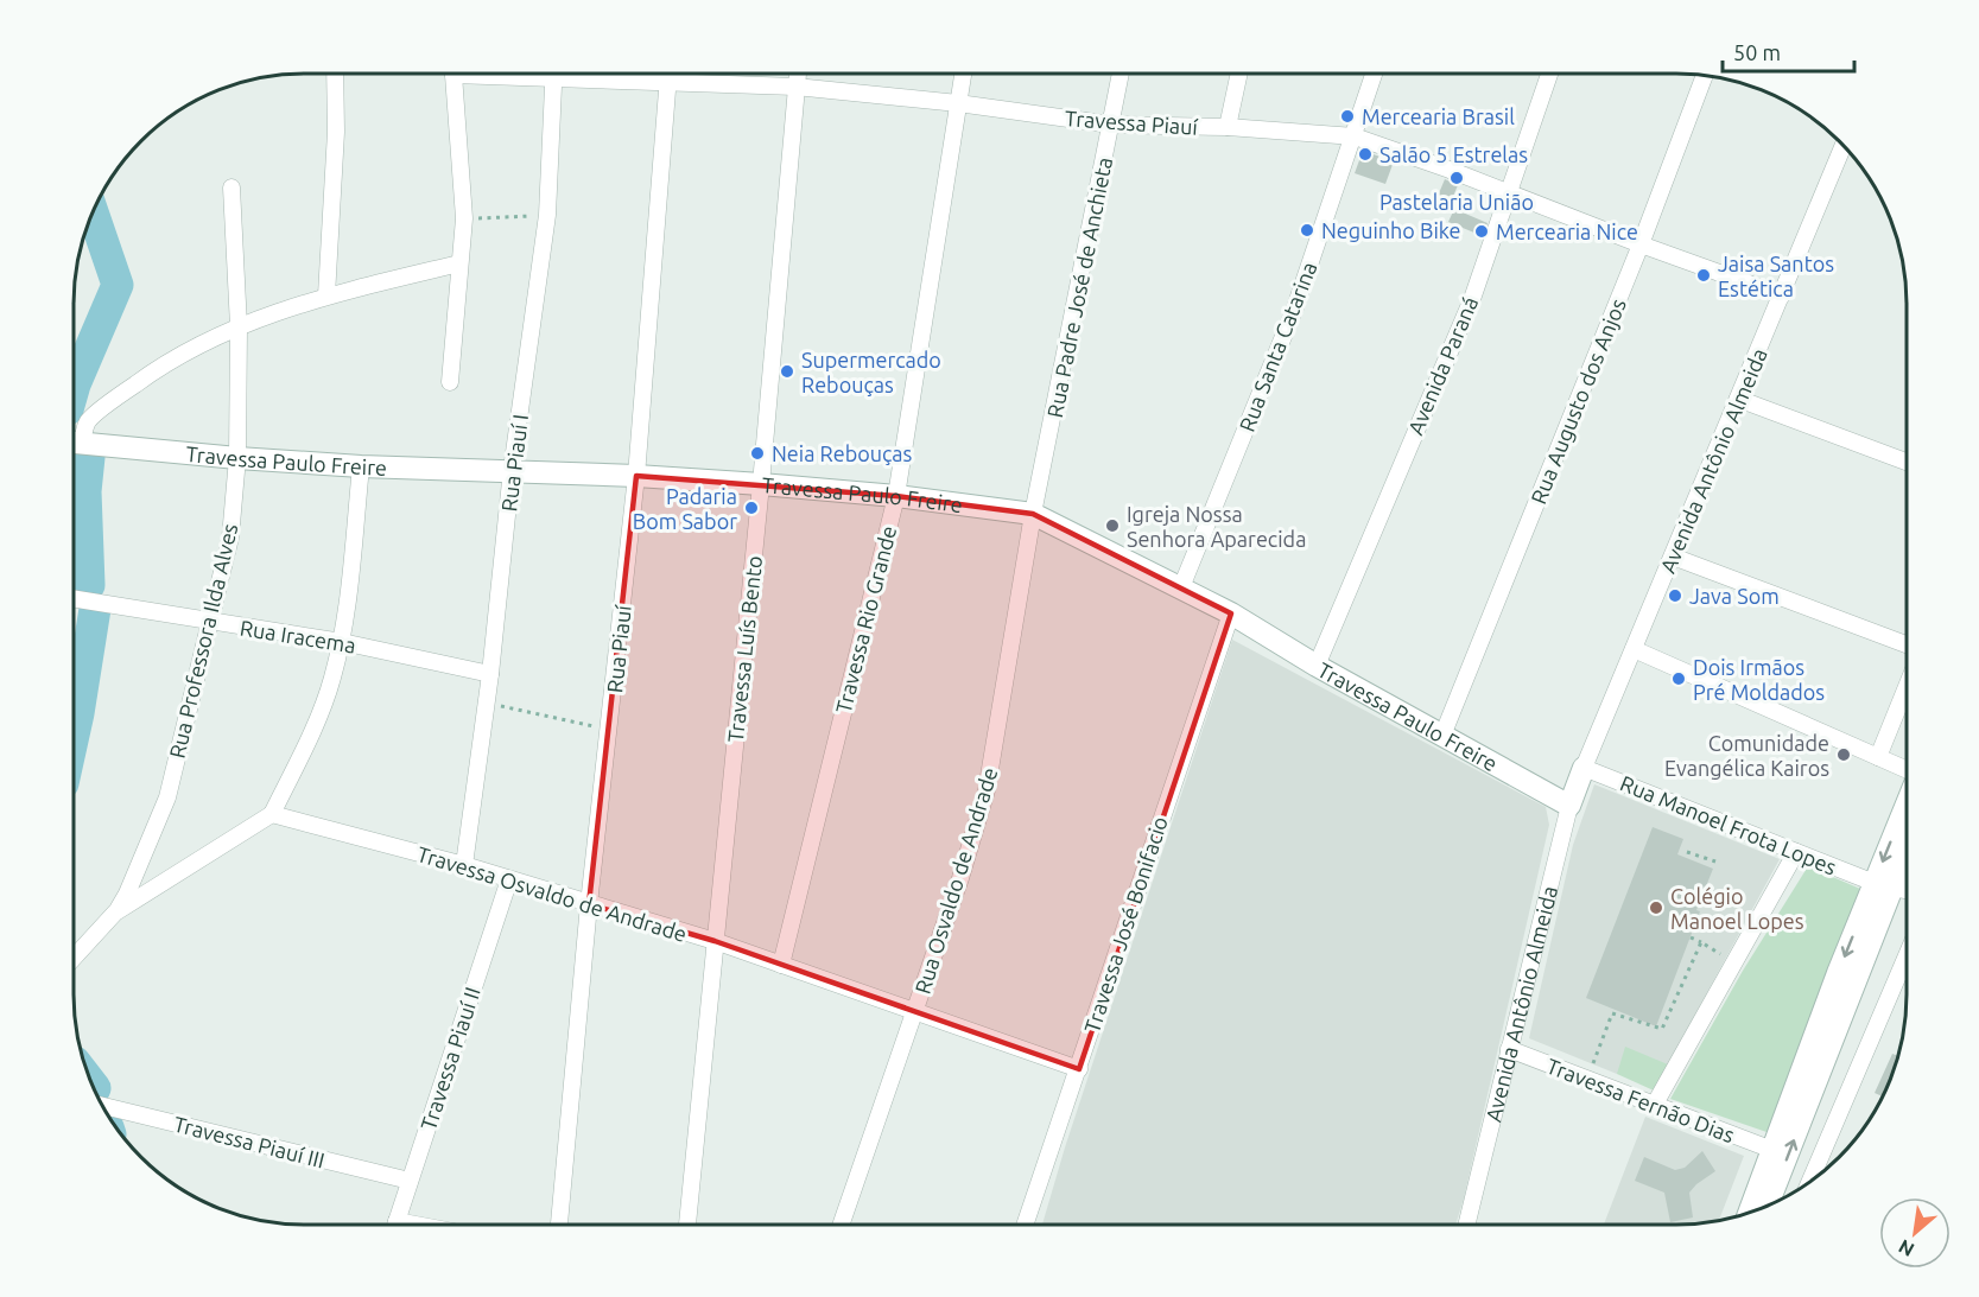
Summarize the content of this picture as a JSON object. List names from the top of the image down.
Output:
{
  "streets": {
    "street": [
      "Travessa Piauí",
      "Rua Padre José de Anchieta",
      "Rua Santa Catarina",
      "Avenida Paraná",
      "Rua Augusto dos Anjos",
      "Travessa Paulo Freire",
      "Avenida Antônio Almeida",
      "Rua Piauí I",
      "Travessa Rio Grande",
      "Rua Iracema",
      "Rua Professora Ilda Alves",
      "Rua Piauí",
      "Travessa Luís Bento",
      "Rua Manoel Frota Lopes",
      "Rua Osvaldo de Andrade",
      "Travessa Osvaldo de Andrade",
      "Travessa José Bonifacio",
      "Travessa Piauí II",
      "Travessa Fernão Dias",
      "Travessa Piauí III"
    ]
  },
  "crossings": [
    ["Travessa Piauí", "Rua Padre José de Anchieta"],
    ["Travessa Piauí", "Rua Santa Catarina"],
    ["Travessa Piauí", "Avenida Paraná"],
    ["Travessa Piauí", "Rua Augusto dos Anjos"],
    ["Travessa Piauí", "Avenida Antônio Almeida"],
    ["Travessa Piauí", "Rua Piauí I"],
    ["Travessa Piauí", "Travessa Rio Grande"],
    ["Travessa Piauí", "Rua Piauí"],
    ["Travessa Piauí", "Travessa Luís Bento"],
    ["Rua Padre José de Anchieta", "Travessa Paulo Freire"],
    ["Rua Padre José de Anchieta", "Rua Osvaldo de Andrade"],
    ["Rua Santa Catarina", "Travessa Paulo Freire"],
    ["Avenida Paraná", "Travessa Paulo Freire"],
    ["Rua Augusto dos Anjos", "Travessa Paulo Freire"],
    ["Travessa Paulo Freire", "Avenida Antônio Almeida"],
    ["Travessa Paulo Freire", "Rua Piauí I"],
    ["Travessa Paulo Freire", "Travessa Rio Grande"],
    ["Travessa Paulo Freire", "Rua Professora Ilda Alves"],
    ["Travessa Paulo Freire", "Rua Piauí"],
    ["Travessa Paulo Freire", "Travessa Luís Bento"],
    ["Travessa Paulo Freire", "Rua Osvaldo de Andrade"],
    ["Travessa Paulo Freire", "Travessa José Bonifacio"],
    ["Avenida Antônio Almeida", "Rua Manoel Frota Lopes"],
    ["Avenida Antônio Almeida", "Travessa Fernão Dias"],
    ["Rua Piauí I", "Rua Iracema"],
    ["Rua Piauí I", "Travessa Osvaldo de Andrade"],
    ["Travessa Rio Grande", "Travessa Osvaldo de Andrade"],
    ["Rua Iracema", "Rua Professora Ilda Alves"],
    ["Rua Piauí", "Travessa Osvaldo de Andrade"],
    ["Travessa Luís Bento", "Travessa Osvaldo de Andrade"],
    ["Rua Osvaldo de Andrade", "Travessa Osvaldo de Andrade"],
    ["Travessa Osvaldo de Andrade", "Travessa José Bonifacio"],
    ["Travessa Osvaldo de Andrade", "Travessa Piauí II"],
    ["Travessa Piauí II", "Travessa Piauí III"]
  ],
  "places": [
    "Mercearia Brasil",
    "Salão 5 Estrelas",
    "Pastelaria União",
    "Neguinho Bike",
    "Mercearia Nice",
    "Jaisa Santos Estética",
    "Supermercado Rebouças",
    "Neia Rebouças",
    "Padaria Bom Sabor",
    "Igreja Nossa Senhora Aparecida",
    "Java Som",
    "Dois Irmãos Pré Moldados",
    "Comunidade Evangélica Kairos",
    "Colégio Manoel Lopes"
  ],
  "scale_bar": "50 m",
  "north": "bottom left"
}
